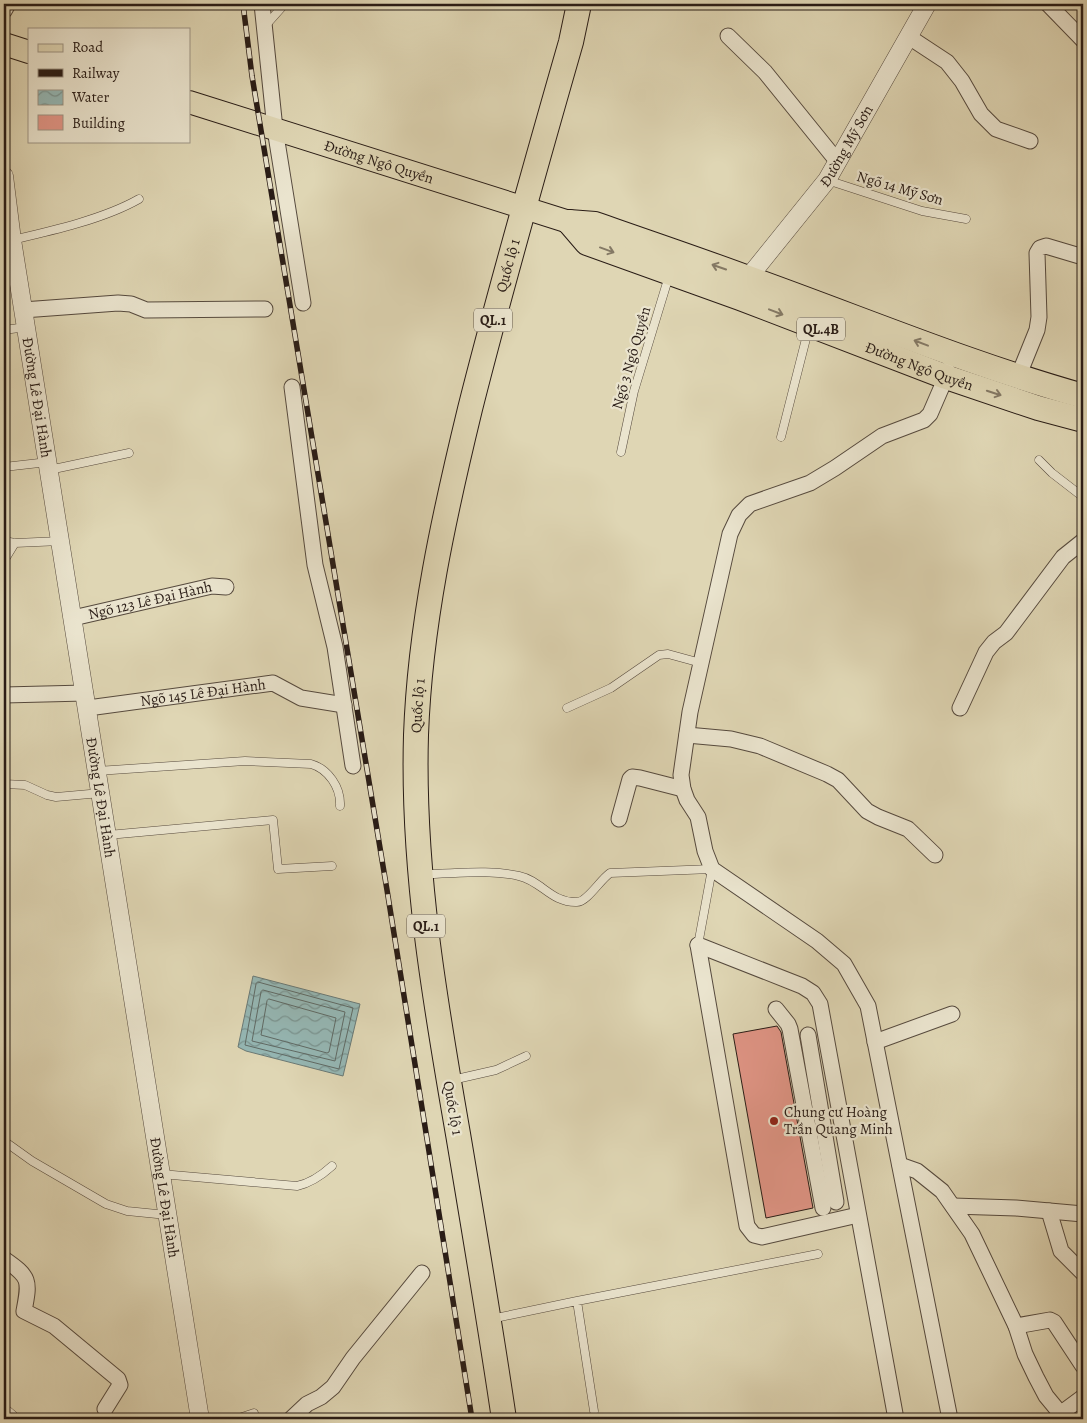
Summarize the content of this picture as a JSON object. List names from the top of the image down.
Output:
{
  "streets": {
    "highway": [
      "Đường Ngô Quyền",
      "Quốc lộ 1",
      "QL.1",
      "QL.4B"
    ],
    "street": [
      "Đường Mỹ Sơn",
      "Đường Lê Đại Hành",
      "Ngõ 123 Lê Đại Hành",
      "Ngõ 145 Lê Đại Hành"
    ],
    "lane": ["Ngõ 14 Mỹ Sơn", "Ngõ 3 Ngô Quyền"]
  },
  "crossings": [
    ["Đường Mỹ Sơn", "Đường Ngô Quyền"],
    ["Đường Mỹ Sơn", "Ngõ 14 Mỹ Sơn"],
    ["Đường Ngô Quyền", "Quốc lộ 1"],
    ["Đường Ngô Quyền", "Ngõ 3 Ngô Quyền"],
    ["Đường Lê Đại Hành", "Ngõ 123 Lê Đại Hành"],
    ["Đường Lê Đại Hành", "Ngõ 145 Lê Đại Hành"]
  ],
  "places": ["Chung cư Hoàng Trần Quang Minh"],
  "legend": [
    "Road",
    "Railway",
    "Water",
    "Building"
  ]
}
